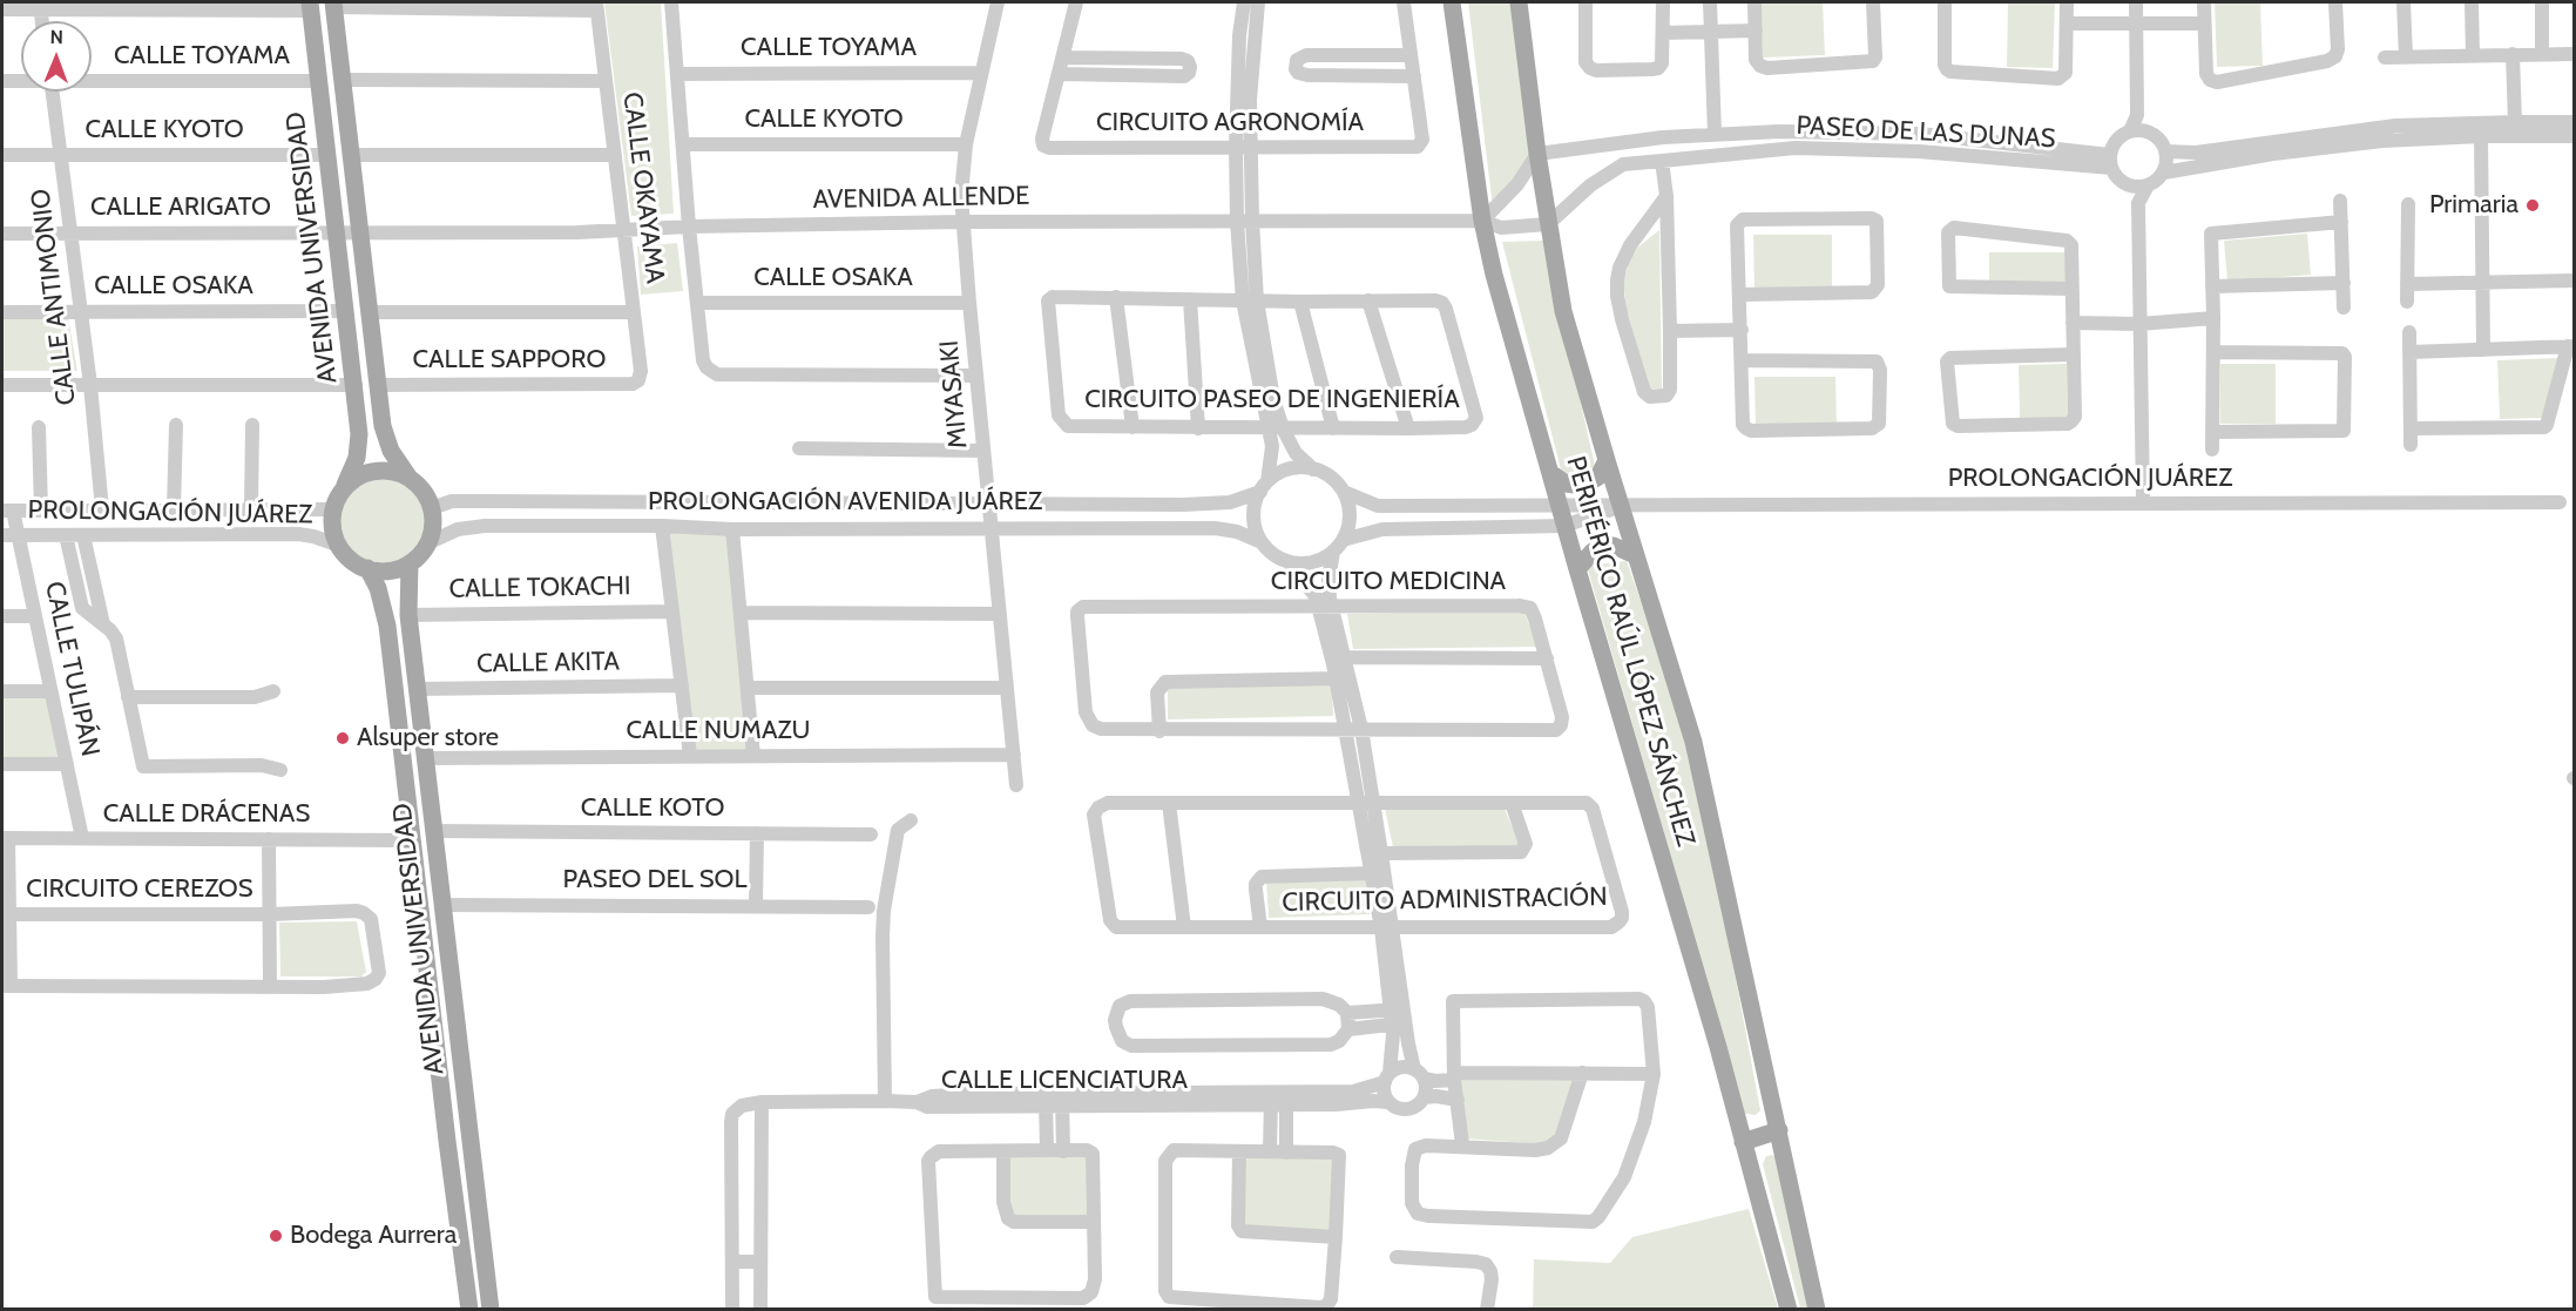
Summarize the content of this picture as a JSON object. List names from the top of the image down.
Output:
{
  "streets": {
    "main road": ["AVENIDA UNIVERSIDAD", "PERIFÉRICO RAÚL LÓPEZ SÁNCHEZ"],
    "street": [
      "CALLE TOYAMA",
      "CALLE KYOTO",
      "CIRCUITO AGRONOMÍA",
      "PASEO DE LAS DUNAS",
      "CALLE OKAYAMA",
      "AVENIDA ALLENDE",
      "CALLE ARIGATO",
      "CALLE OSAKA",
      "CALLE ANTIMONIO",
      "CALLE SAPPORO",
      "MIYASAKI",
      "CIRCUITO PASEO DE INGENIERÍA",
      "PROLONGACIÓN JUÁREZ",
      "PROLONGACIÓN AVENIDA JUÁREZ",
      "CIRCUITO MEDICINA",
      "CALLE TOKACHI",
      "CALLE AKITA",
      "CALLE TULIPÁN",
      "CALLE NUMAZU",
      "CALLE KOTO",
      "CALLE DRÁCENAS",
      "PASEO DEL SOL",
      "CIRCUITO CEREZOS",
      "CIRCUITO ADMINISTRACIÓN",
      "CALLE LICENCIATURA"
    ]
  },
  "crossings": [
    ["CALLE TOYAMA", "AVENIDA UNIVERSIDAD"],
    ["CALLE TOYAMA", "MIYASAKI"],
    ["CALLE KYOTO", "AVENIDA UNIVERSIDAD"],
    ["CALLE KYOTO", "CALLE ANTIMONIO"],
    ["CALLE KYOTO", "MIYASAKI"],
    ["PASEO DE LAS DUNAS", "AVENIDA ALLENDE"],
    ["PASEO DE LAS DUNAS", "PERIFÉRICO RAÚL LÓPEZ SÁNCHEZ"],
    ["CALLE OKAYAMA", "AVENIDA ALLENDE"],
    ["CALLE OKAYAMA", "CALLE SAPPORO"],
    ["AVENIDA ALLENDE", "CALLE ARIGATO"],
    ["AVENIDA ALLENDE", "AVENIDA UNIVERSIDAD"],
    ["AVENIDA ALLENDE", "MIYASAKI"],
    ["AVENIDA ALLENDE", "PERIFÉRICO RAÚL LÓPEZ SÁNCHEZ"],
    ["CALLE ARIGATO", "AVENIDA UNIVERSIDAD"],
    ["CALLE ARIGATO", "CALLE ANTIMONIO"],
    ["AVENIDA UNIVERSIDAD", "CALLE OSAKA"],
    ["AVENIDA UNIVERSIDAD", "CALLE SAPPORO"],
    ["AVENIDA UNIVERSIDAD", "PROLONGACIÓN JUÁREZ"],
    ["AVENIDA UNIVERSIDAD", "PROLONGACIÓN AVENIDA JUÁREZ"],
    ["AVENIDA UNIVERSIDAD", "CALLE TOKACHI"],
    ["AVENIDA UNIVERSIDAD", "CALLE AKITA"],
    ["AVENIDA UNIVERSIDAD", "CALLE NUMAZU"],
    ["AVENIDA UNIVERSIDAD", "CALLE KOTO"],
    ["AVENIDA UNIVERSIDAD", "CALLE DRÁCENAS"],
    ["AVENIDA UNIVERSIDAD", "PASEO DEL SOL"],
    ["CALLE OSAKA", "CALLE ANTIMONIO"],
    ["CALLE OSAKA", "MIYASAKI"],
    ["CALLE ANTIMONIO", "PROLONGACIÓN JUÁREZ"],
    ["MIYASAKI", "PROLONGACIÓN AVENIDA JUÁREZ"],
    ["MIYASAKI", "CALLE NUMAZU"],
    ["PROLONGACIÓN JUÁREZ", "PROLONGACIÓN AVENIDA JUÁREZ"],
    ["PROLONGACIÓN JUÁREZ", "PERIFÉRICO RAÚL LÓPEZ SÁNCHEZ"],
    ["PROLONGACIÓN JUÁREZ", "CALLE TULIPÁN"],
    ["CALLE TULIPÁN", "CALLE DRÁCENAS"],
    ["CALLE DRÁCENAS", "CIRCUITO CEREZOS"]
  ],
  "places": ["Primaria", "Alsuper store", "Bodega Aurrera"],
  "north": "top"
}
